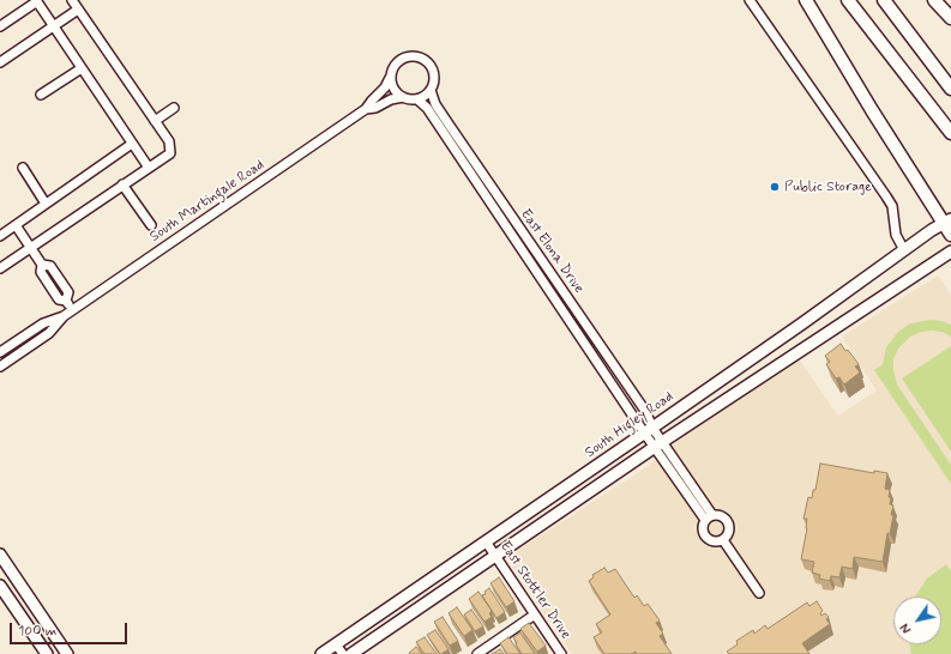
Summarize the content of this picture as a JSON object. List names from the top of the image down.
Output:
{
  "streets": {
    "main road": ["South Higley Road"],
    "street": ["South Martingale Road", "East Elona Drive", "East Stottler Drive"]
  },
  "crossings": [
    ["South Martingale Road", "East Elona Drive"],
    ["East Elona Drive", "South Higley Road"],
    ["South Higley Road", "East Stottler Drive"]
  ],
  "places": ["Public Storage"],
  "scale_bar": "100 m",
  "north": "bottom left"
}
